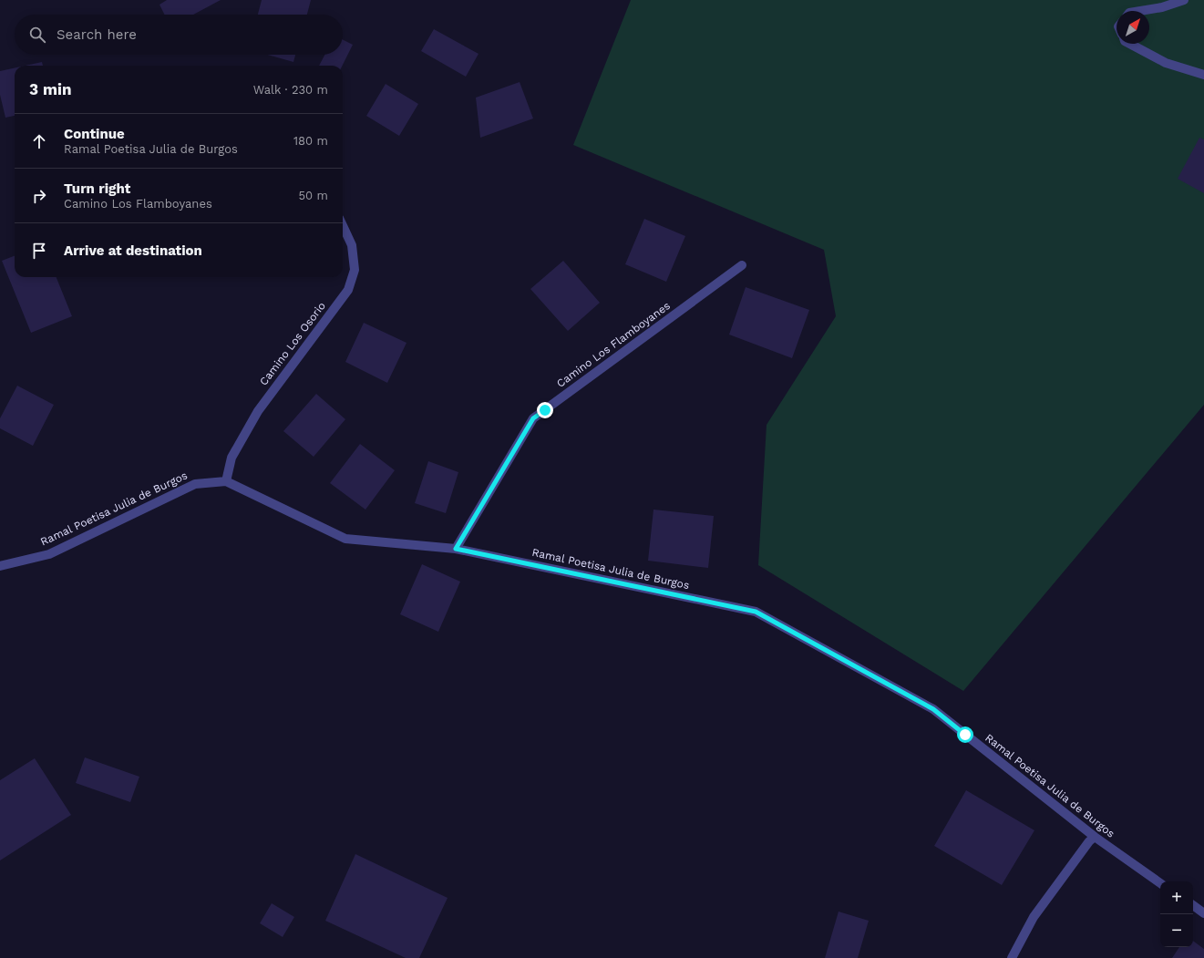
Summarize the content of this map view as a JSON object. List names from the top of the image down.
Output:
{
  "streets": {
    "street": ["Camino Los Osorio", "Camino Los Flamboyanes", "Ramal Poetisa Julia de Burgos"]
  },
  "crossings": [
    ["Camino Los Osorio", "Ramal Poetisa Julia de Burgos"],
    ["Camino Los Flamboyanes", "Ramal Poetisa Julia de Burgos"]
  ],
  "north": "top right",
  "page": {
    "search": "Search here",
    "heading": ["3 min", "Walk · 230 m"],
    "list": [
      ["Continue", "Ramal Poetisa Julia de Burgos", "180 m"],
      ["Turn right", "Camino Los Flamboyanes", "50 m"],
      "Arrive at destination"
    ],
    "map_buttons": ["+", "−"]
  }
}
